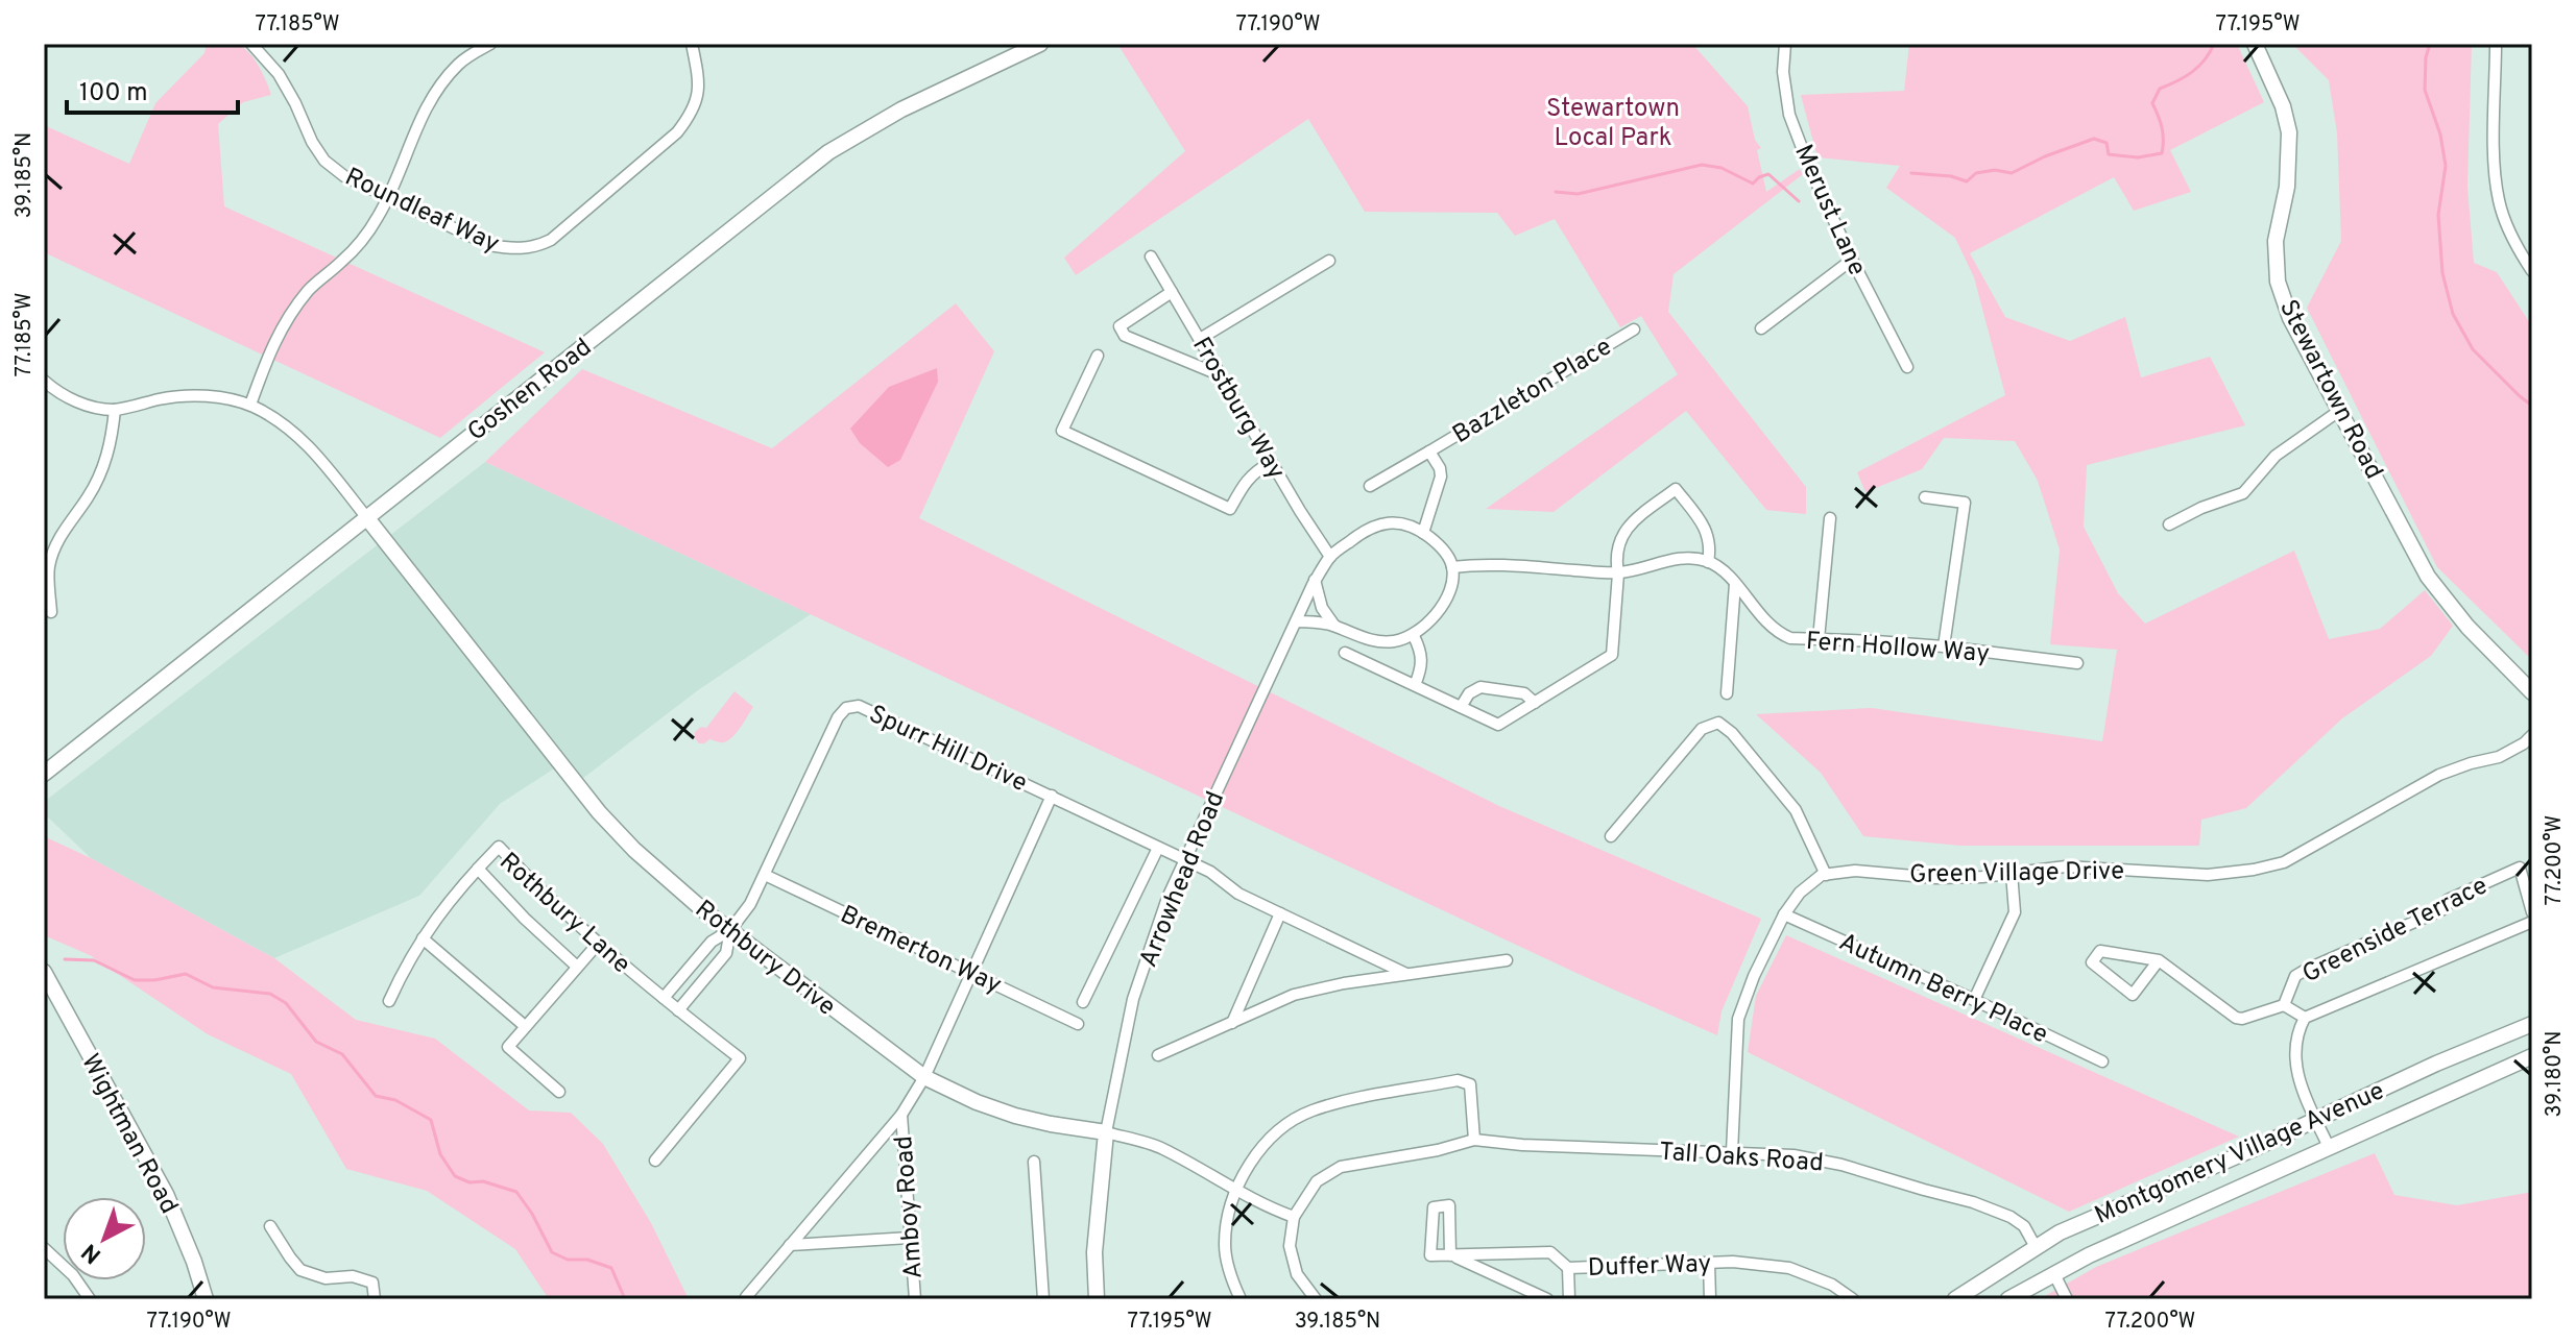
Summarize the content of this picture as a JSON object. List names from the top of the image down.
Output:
{
  "streets": {
    "street": [
      "Roundleaf Way",
      "Merust Lane",
      "Goshen Road",
      "Stewartown Road",
      "Bazzleton Place",
      "Frostburg Way",
      "Fern Hollow Way",
      "Spurr Hill Drive",
      "Green Village Drive",
      "Arrowhead Road",
      "Rothbury Lane",
      "Greenside Terrace",
      "Bremerton Way",
      "Rothbury Drive",
      "Autumn Berry Place",
      "Wightman Road",
      "Montgomery Village Avenue",
      "Tall Oaks Road",
      "Amboy Road",
      "Duffer Way"
    ]
  },
  "crossings": [
    ["Goshen Road", "Rothbury Drive"],
    ["Bazzleton Place", "Frostburg Way"],
    ["Bazzleton Place", "Arrowhead Road"],
    ["Frostburg Way", "Arrowhead Road"],
    ["Spurr Hill Drive", "Arrowhead Road"],
    ["Spurr Hill Drive", "Bremerton Way"],
    ["Spurr Hill Drive", "Rothbury Drive"],
    ["Arrowhead Road", "Rothbury Drive"],
    ["Greenside Terrace", "Montgomery Village Avenue"],
    ["Rothbury Drive", "Tall Oaks Road"],
    ["Montgomery Village Avenue", "Tall Oaks Road"]
  ],
  "parks": ["Stewartown Local Park"],
  "scale_bar": "100 m",
  "north": "bottom left",
  "coordinates": [
    "77.185°W",
    "77.190°W",
    "77.195°W",
    "39.185°N",
    "77.200°W",
    "39.180°N"
  ]
}
